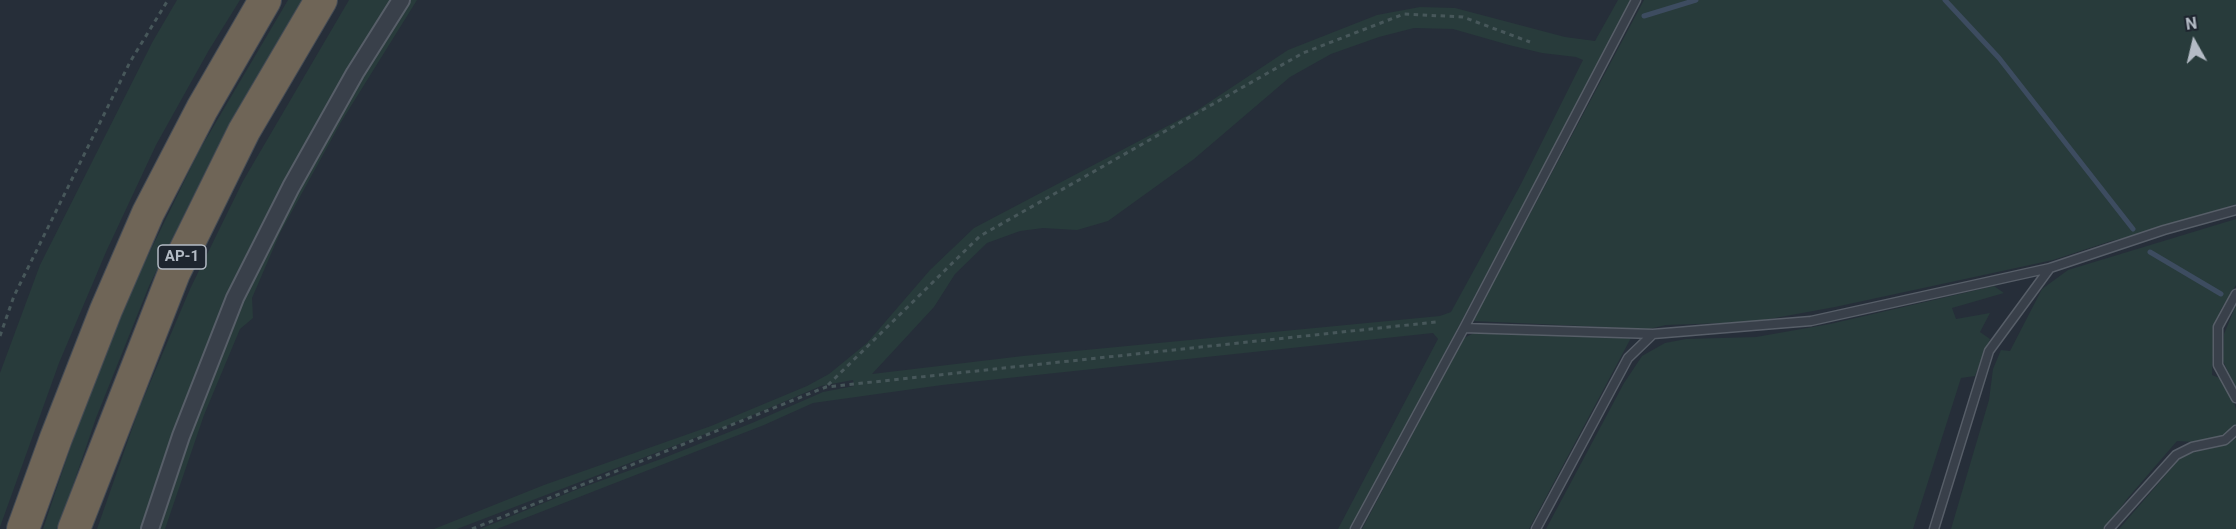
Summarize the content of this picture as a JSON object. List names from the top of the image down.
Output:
{
  "streets": {
    "highway": ["AP-1"]
  },
  "north": "top"
}
